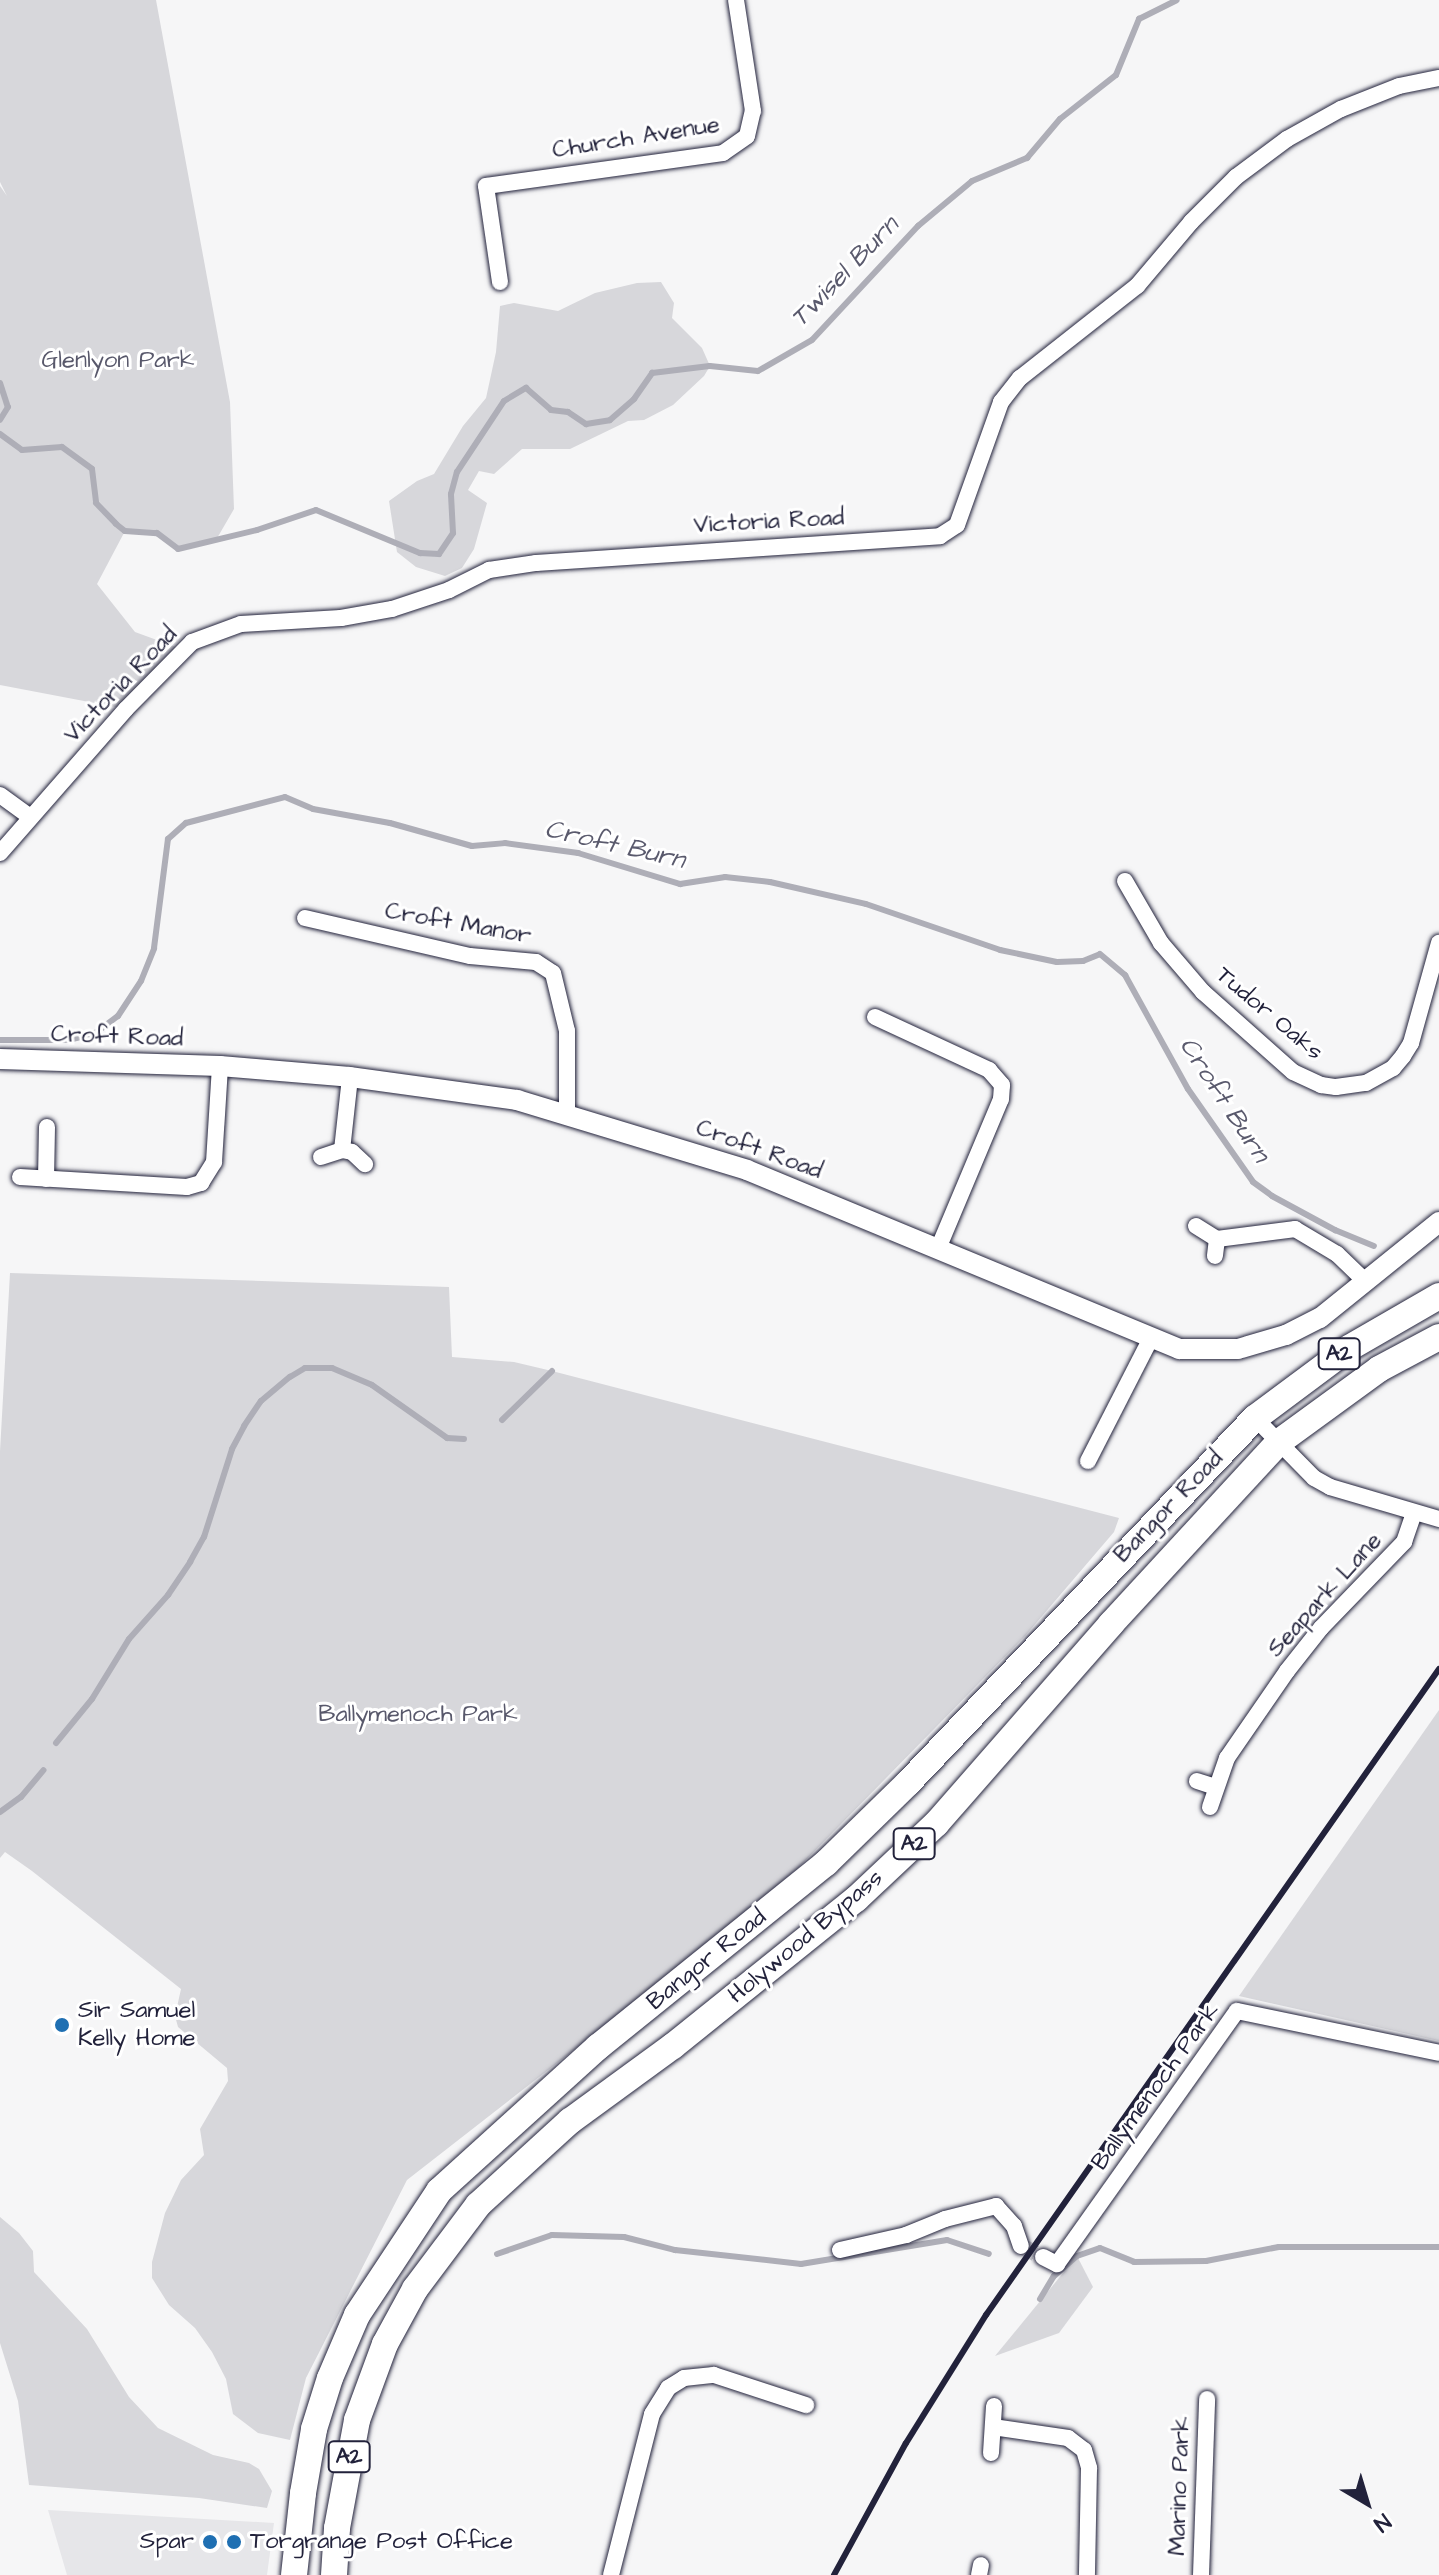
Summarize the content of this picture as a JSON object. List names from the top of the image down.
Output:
{
  "streets": {
    "highway": ["A2", "Bangor Road", "Holywood Bypass"],
    "street": [
      "Church Avenue",
      "Victoria Road",
      "Croft Manor",
      "Tudor Oaks",
      "Croft Road",
      "Seapark Lane",
      "Ballymenoch Park",
      "Marino Park"
    ]
  },
  "crossings": [
    ["Croft Manor", "Croft Road"],
    ["A2", "Bangor Road"]
  ],
  "water": ["Twisel Burn", "Croft Burn"],
  "parks": ["Glenlyon Park", "Ballymenoch Park"],
  "places": ["Sir Samuel Kelly Home", "Spar", "Torgrange Post Office"],
  "north": "bottom right"
}
